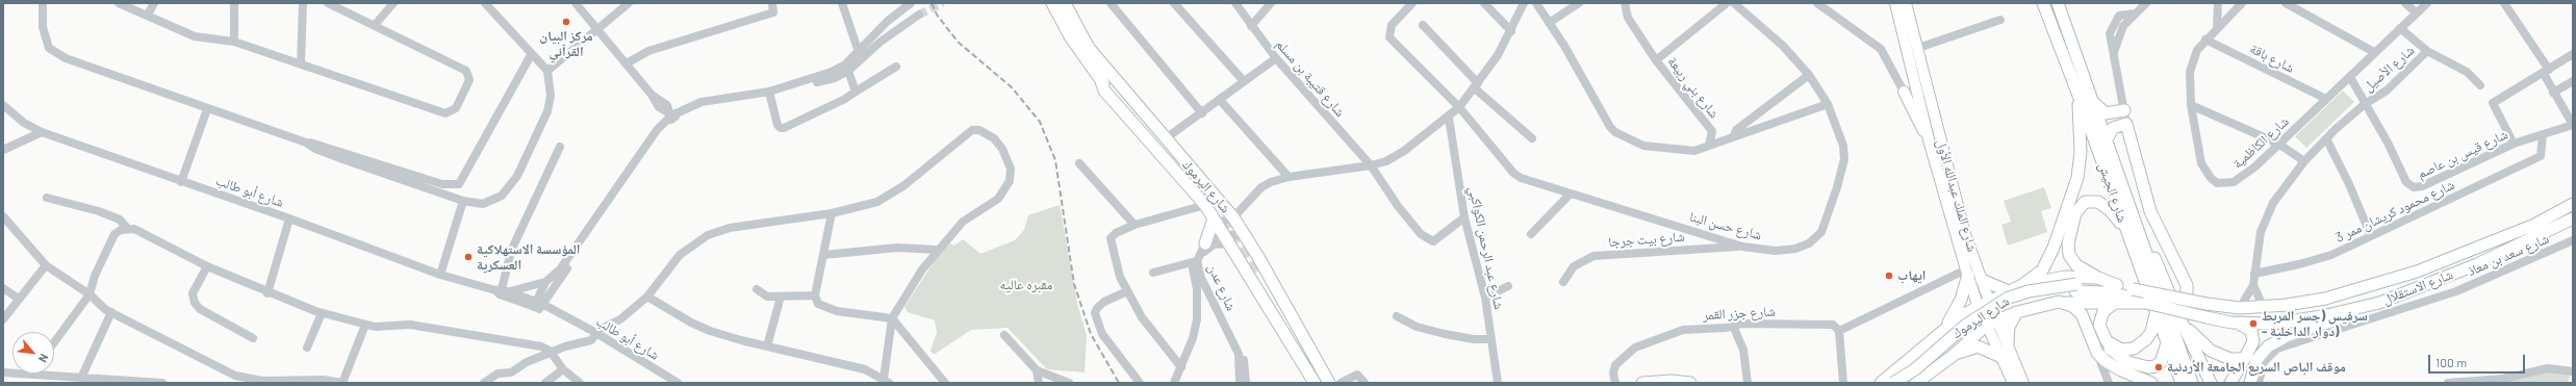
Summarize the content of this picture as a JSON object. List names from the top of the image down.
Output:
{
  "streets": {
    "highway": ["شارع اليرموك", "شارع الجيش", "شارع الاستقلال"],
    "main road": ["شارع الملك عبدالله الأول"],
    "street": [
      "شارع باقة",
      "شارع الأصيل",
      "شارع قتيبة بن مسلم",
      "شارع بني ربيعة",
      "شارع الكاظمية",
      "شارع قيس بن عاصم",
      "شارع أبو طالب",
      "شارع محمود كريشان ممر 3",
      "شارع حسن البنا",
      "شارع بيت جرجا",
      "شارع عبد الرحمن الكواكبي",
      "شارع سعد بن معاذ",
      "شارع عدن",
      "شارع جزر القمر"
    ]
  },
  "crossings": [
    ["شارع باقة", "شارع الكاظمية"],
    ["شارع الأصيل", "شارع قيس بن عاصم"],
    ["شارع الأصيل", "شارع محمود كريشان ممر 3"],
    ["شارع قتيبة بن مسلم", "شارع عبد الرحمن الكواكبي"],
    ["شارع الكاظمية", "شارع قيس بن عاصم"],
    ["شارع قيس بن عاصم", "شارع محمود كريشان ممر 3"],
    ["شارع اليرموك", "شارع عدن"],
    ["شارع اليرموك", "شارع الاستقلال"],
    ["شارع حسن البنا", "شارع بيت جرجا"]
  ],
  "parks": ["مقبره عاليه"],
  "places": [
    "مركز البيان القرآني",
    "المؤسسة الاستهلاكية العسكرية",
    "ايهاب",
    "سرفيس (جسر المربط - دوار الداخلية)",
    "موقف الباص السريع الجامعة الأردنية"
  ],
  "scale_bar": "100 m",
  "north": "bottom right"
}
